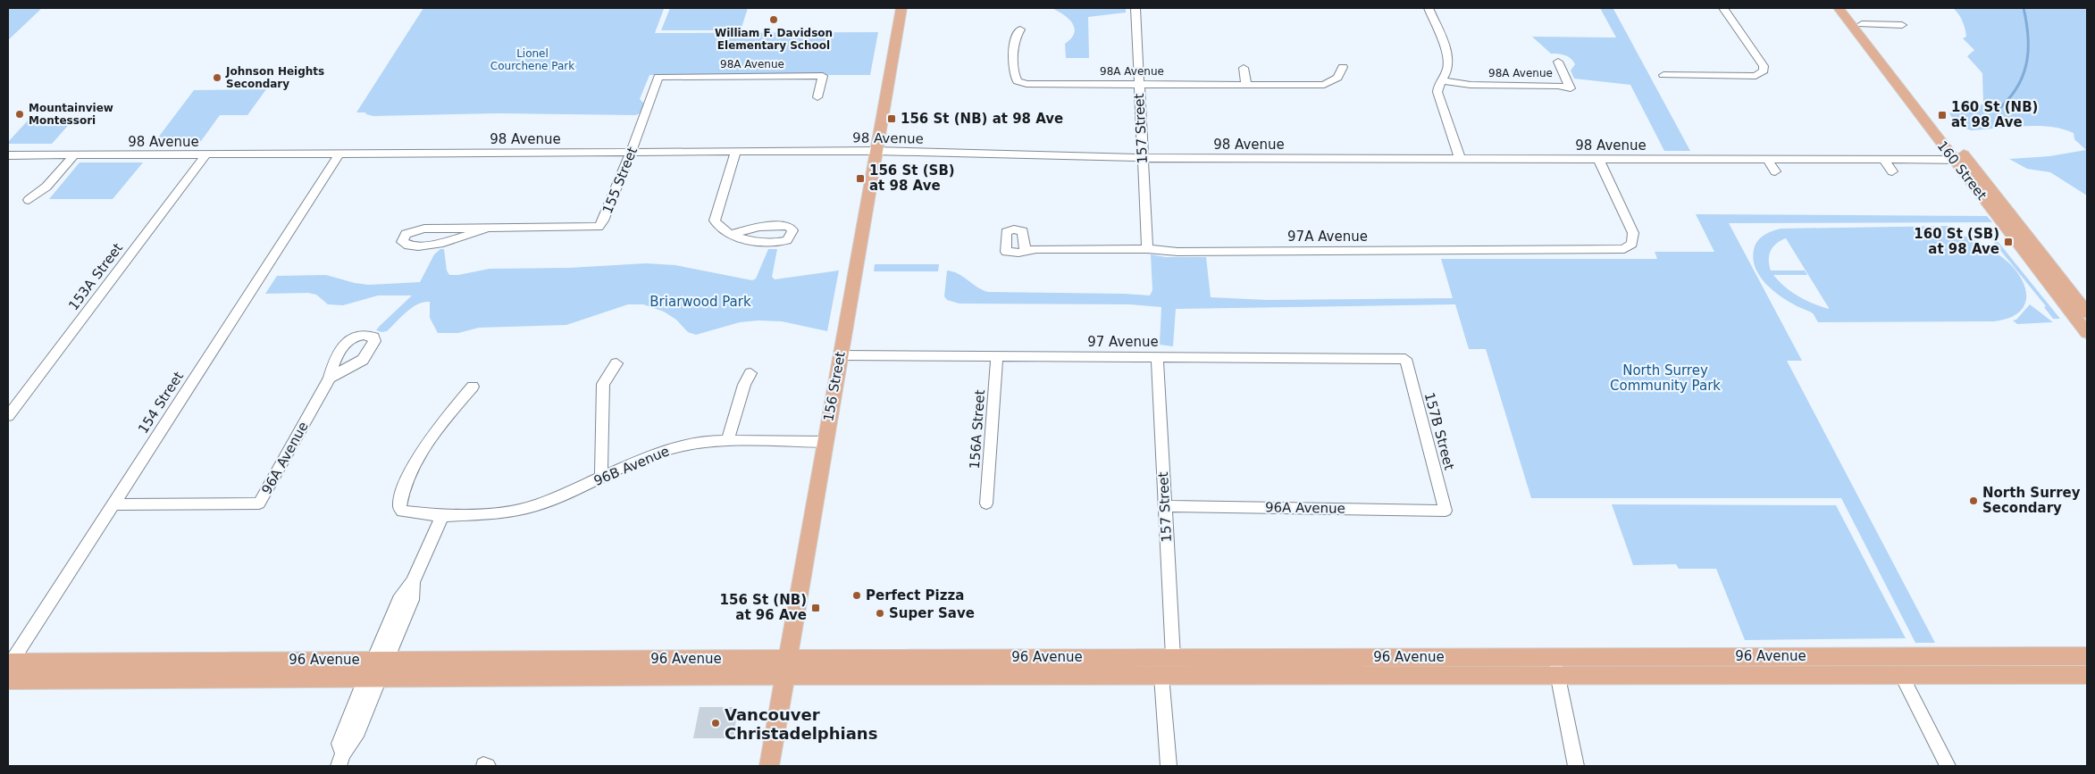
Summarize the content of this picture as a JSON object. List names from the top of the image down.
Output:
{
  "streets": {
    "main road": ["160 Street", "156 Street", "96 Avenue"],
    "street": [
      "98A Avenue",
      "157 Street",
      "98 Avenue",
      "155 Street",
      "97A Avenue",
      "153A Street",
      "97 Avenue",
      "154 Street",
      "156A Street",
      "157B Street",
      "96A Avenue",
      "96B Avenue"
    ]
  },
  "crossings": [
    ["98A Avenue", "157 Street"],
    ["98A Avenue", "155 Street"],
    ["157 Street", "98 Avenue"],
    ["157 Street", "97A Avenue"],
    ["157 Street", "97 Avenue"],
    ["157 Street", "96A Avenue"],
    ["157 Street", "96 Avenue"],
    ["98 Avenue", "160 Street"],
    ["98 Avenue", "155 Street"],
    ["98 Avenue", "97A Avenue"],
    ["98 Avenue", "153A Street"],
    ["98 Avenue", "156 Street"],
    ["98 Avenue", "154 Street"],
    ["97 Avenue", "156 Street"],
    ["97 Avenue", "156A Street"],
    ["97 Avenue", "157B Street"],
    ["156 Street", "96B Avenue"],
    ["156 Street", "96 Avenue"],
    ["154 Street", "96A Avenue"],
    ["154 Street", "96 Avenue"],
    ["157B Street", "96A Avenue"]
  ],
  "parks": ["Lionel Courchene Park", "Briarwood Park", "North Surrey Community Park"],
  "places": {
    "other": [
      "William F. Davidson Elementary School",
      "Johnson Heights Secondary",
      "Mountainview Montessori",
      "North Surrey Secondary",
      "Perfect Pizza",
      "Super Save",
      "Vancouver Christadelphians"
    ],
    "transit": [
      "160 St (NB) at 98 Ave",
      "156 St (NB) at 98 Ave",
      "156 St (SB) at 98 Ave",
      "160 St (SB) at 98 Ave",
      "156 St (NB) at 96 Ave"
    ]
  }
}
